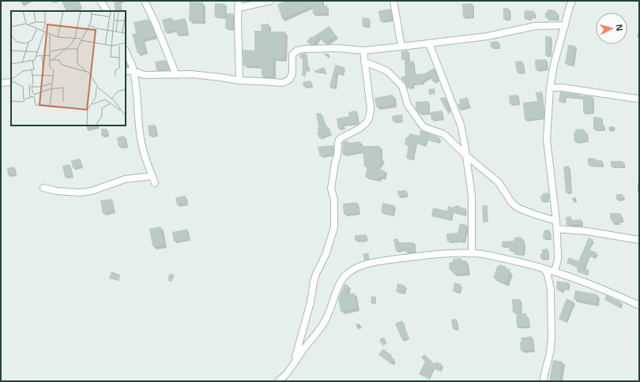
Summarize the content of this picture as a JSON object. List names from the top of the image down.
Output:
{
  "north": "right"
}
